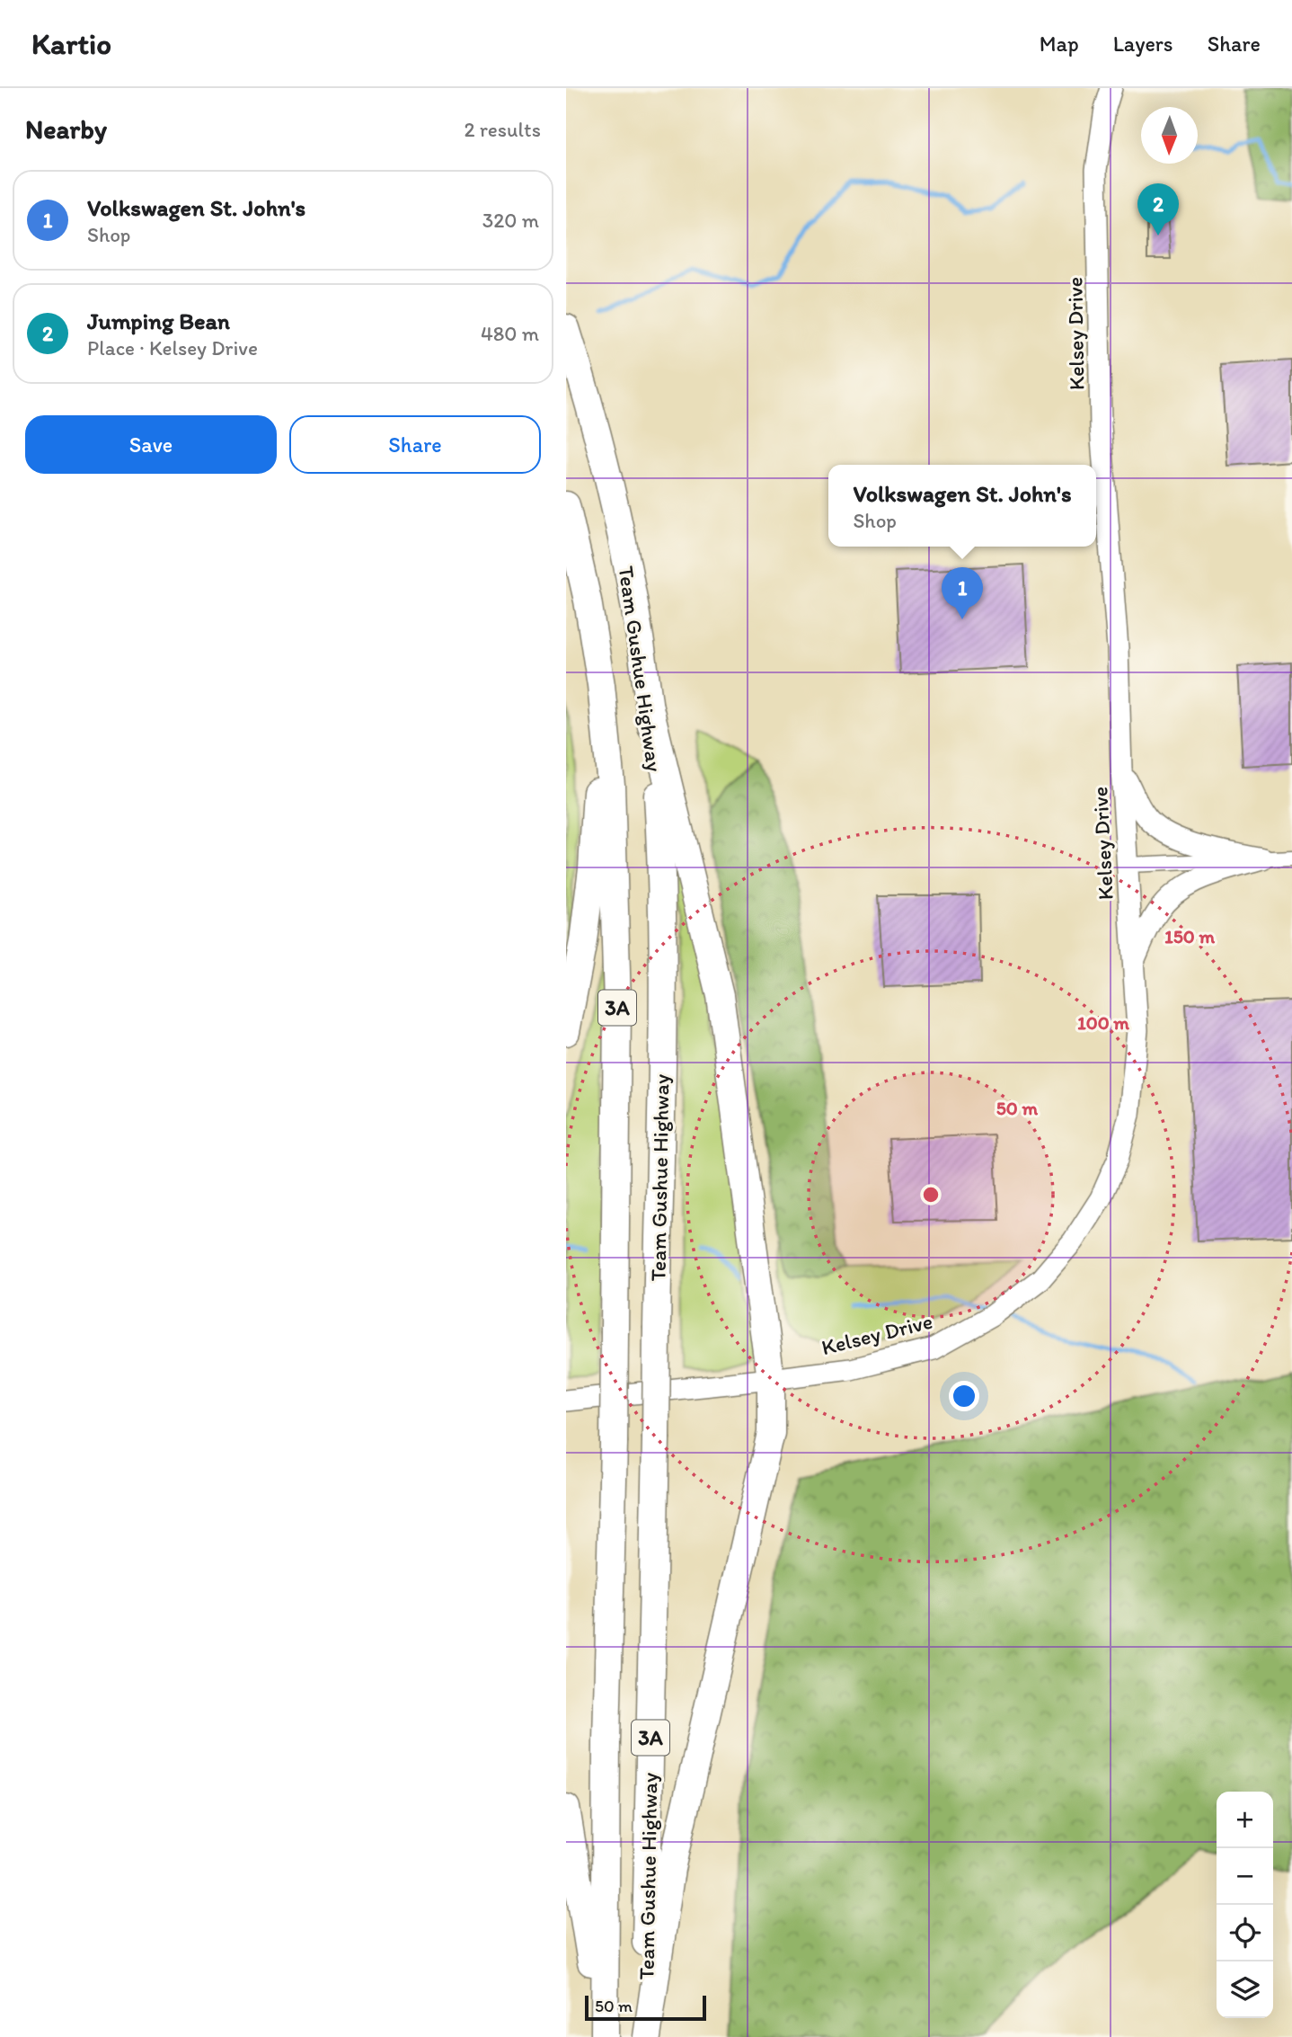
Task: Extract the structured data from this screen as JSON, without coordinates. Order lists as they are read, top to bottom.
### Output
{
  "streets": {
    "highway": ["Team Gushue Highway", "3A"],
    "main road": ["Kelsey Drive"]
  },
  "scale_bar": "50 m",
  "north": "bottom",
  "page": {
    "header": "Kartio",
    "nav": ["Map", "Layers", "Share"],
    "heading": ["Nearby", "2 results"],
    "list": [
      {
        "mark": "1",
        "name": "Volkswagen St. John's",
        "note": "Shop",
        "value": "320 m"
      },
      {
        "mark": "2",
        "name": "Jumping Bean",
        "note": "Place · Kelsey Drive",
        "value": "480 m"
      }
    ],
    "pins": ["2", "1"],
    "buttons": ["Save", "Share"],
    "popup": ["Volkswagen St. John's", "Shop"],
    "map_buttons": ["+", "−"],
    "scale": "50 m"
  },
  "rings": ["150 m", "100 m", "50 m"]
}
